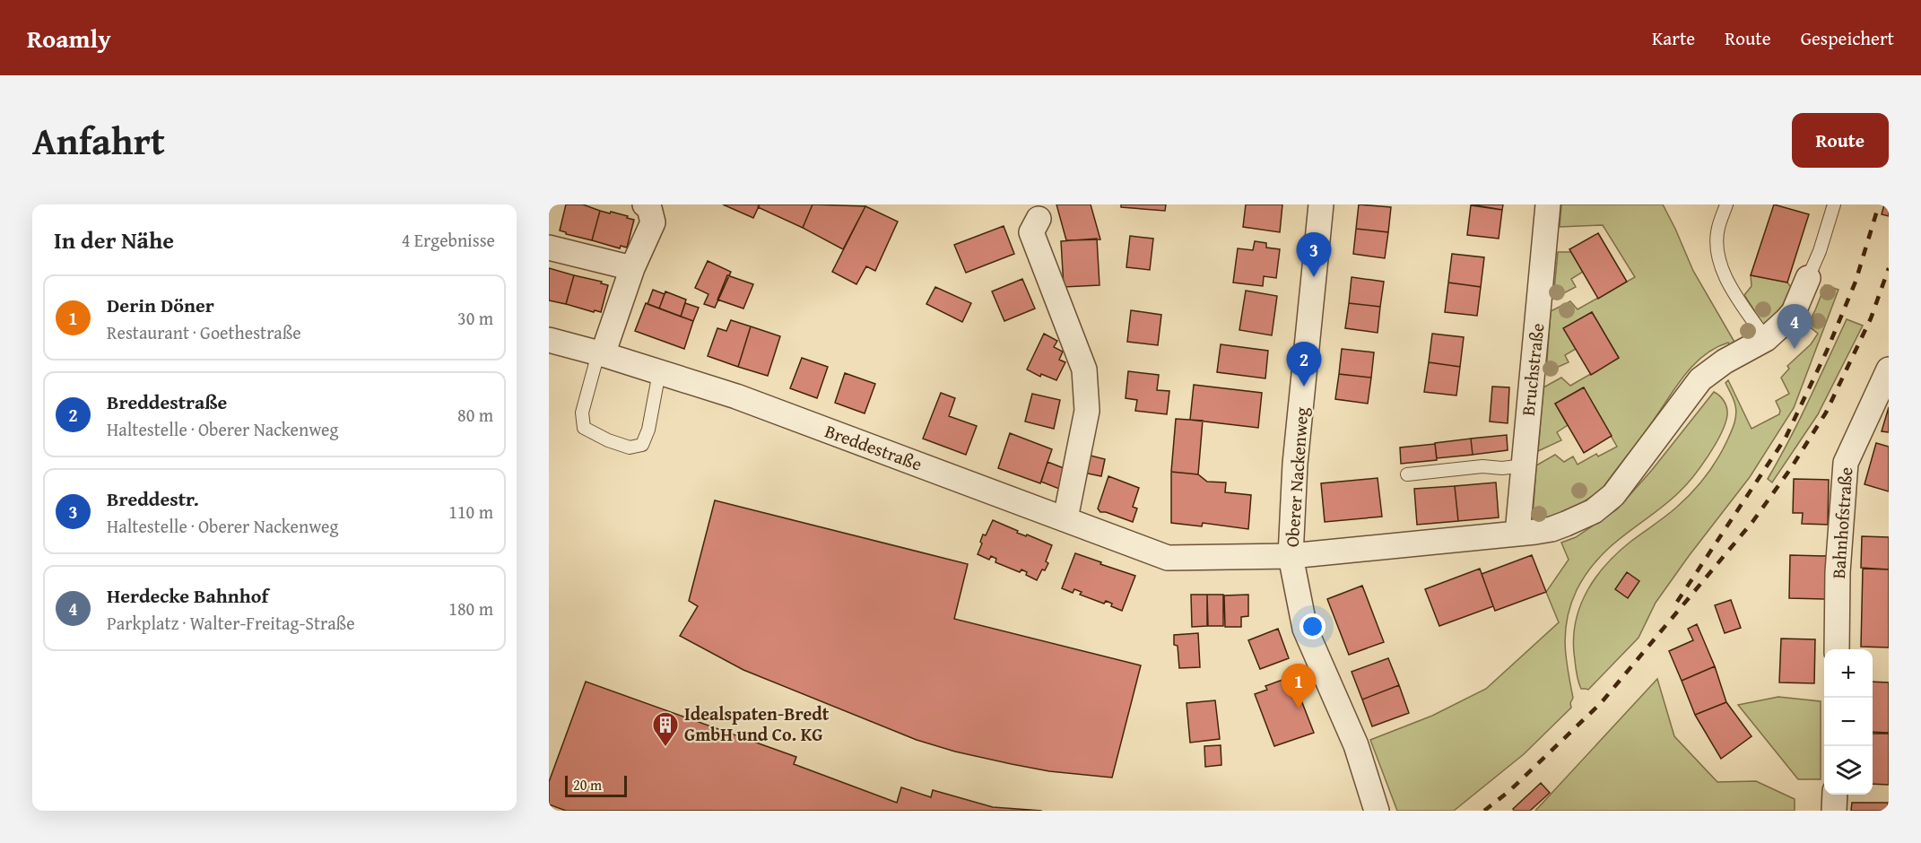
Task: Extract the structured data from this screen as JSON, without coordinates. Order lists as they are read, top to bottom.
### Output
{
  "streets": {
    "street": [
      "Bruchstraße",
      "Breddestraße",
      "Oberer Nackenweg",
      "Bahnhofstraße"
    ]
  },
  "crossings": [
    ["Bruchstraße", "Breddestraße"],
    ["Breddestraße", "Oberer Nackenweg"]
  ],
  "places": {
    "building": ["Idealspaten-Bredt GmbH und Co. KG"]
  },
  "scale_bar": "20 m",
  "page": {
    "header": "Roamly",
    "nav": ["Karte", "Route", "Gespeichert"],
    "title": "Anfahrt",
    "buttons": "Route",
    "heading": ["In der Nähe", "4 Ergebnisse"],
    "pins": [
      "3",
      "4",
      "2",
      "1"
    ],
    "list": [
      {
        "mark": "1",
        "name": "Derin Döner",
        "note": "Restaurant · Goethestraße",
        "value": "30 m"
      },
      {
        "mark": "2",
        "name": "Breddestraße",
        "note": "Haltestelle · Oberer Nackenweg",
        "value": "80 m"
      },
      {
        "mark": "3",
        "name": "Breddestr.",
        "note": "Haltestelle · Oberer Nackenweg",
        "value": "110 m"
      },
      {
        "mark": "4",
        "name": "Herdecke Bahnhof",
        "note": "Parkplatz · Walter-Freitag-Straße",
        "value": "180 m"
      }
    ],
    "map_buttons": ["+", "−"],
    "scale": "20 m"
  }
}
